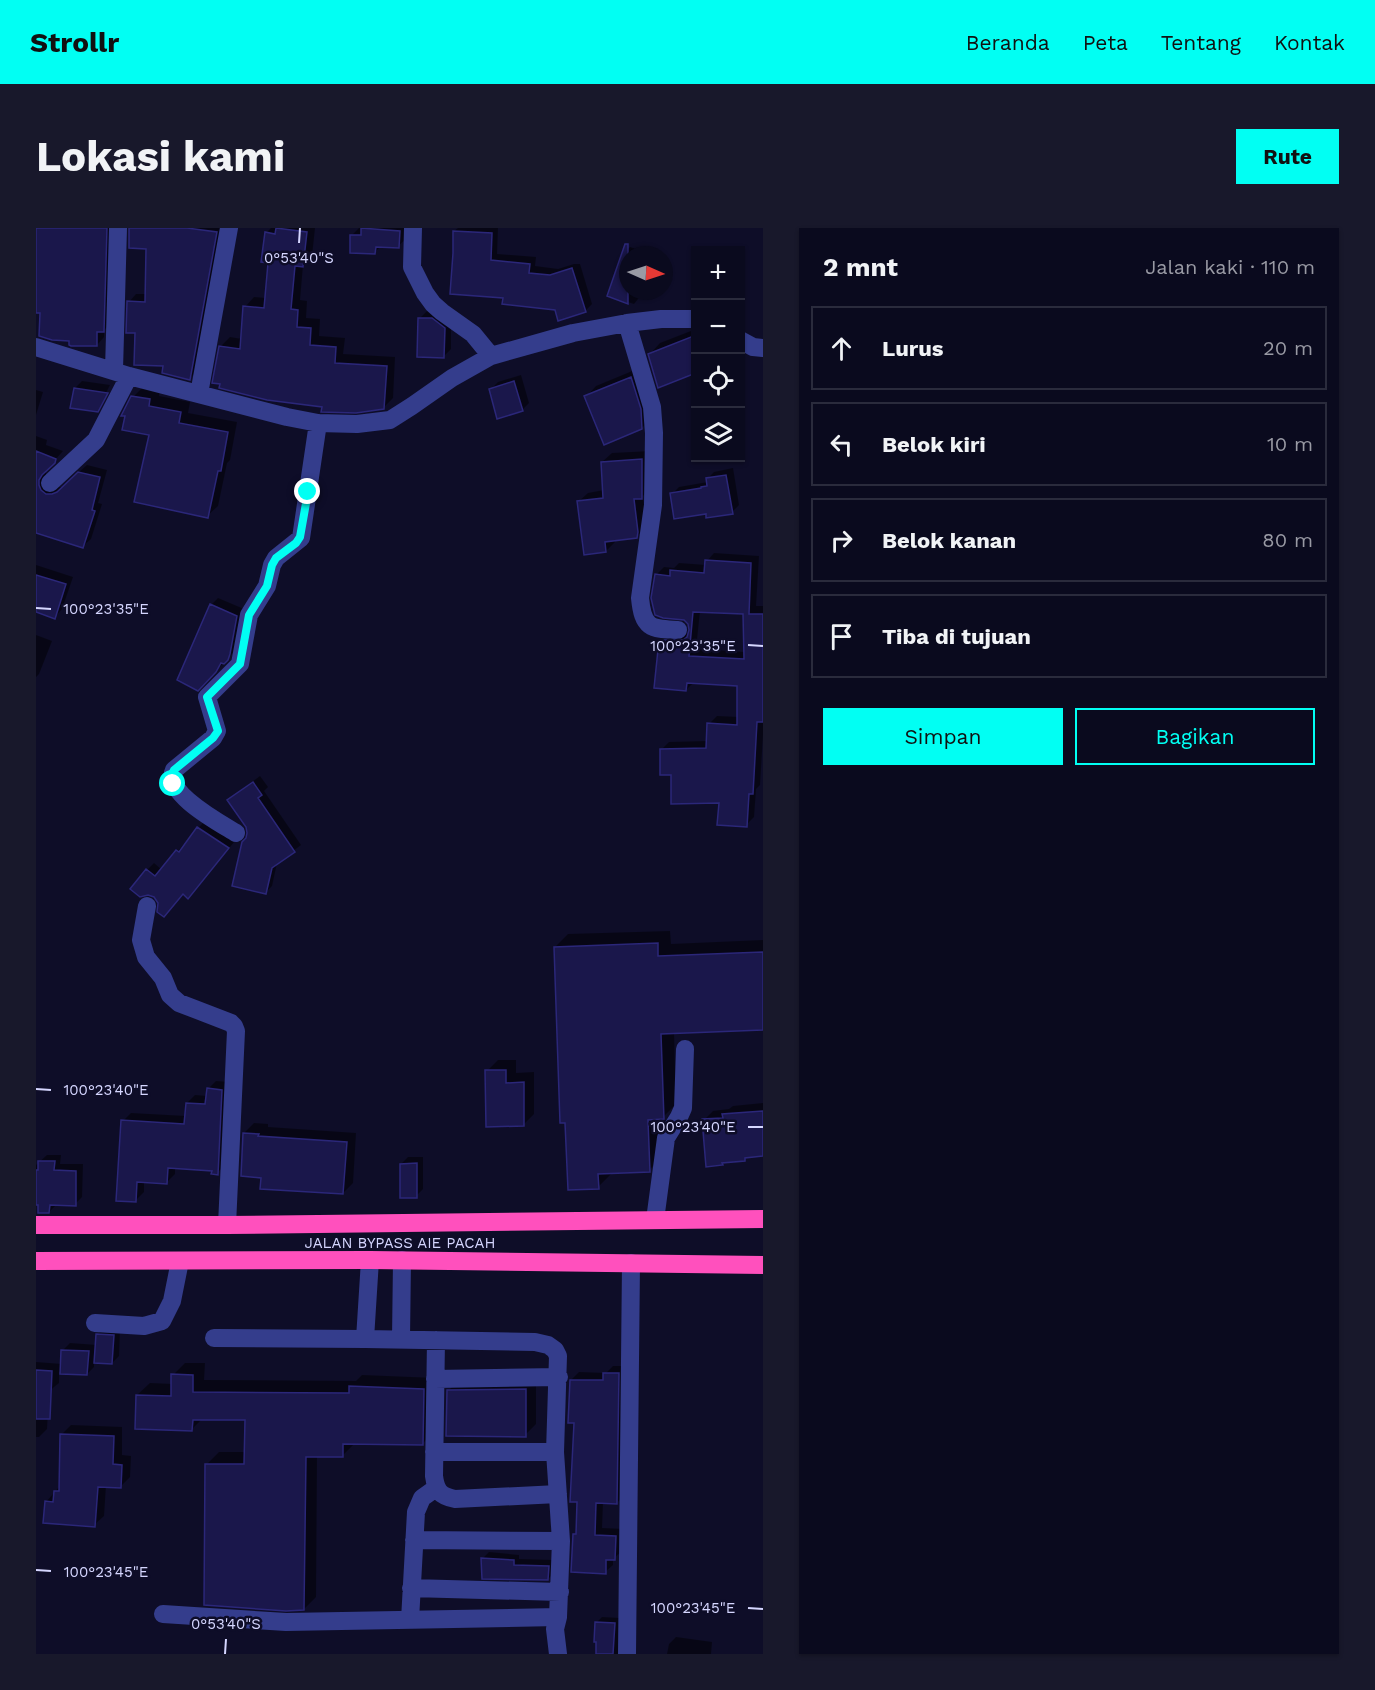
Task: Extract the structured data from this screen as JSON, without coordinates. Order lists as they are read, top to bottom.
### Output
{
  "streets": {
    "highway": ["JALAN BYPASS AIE PACAH"]
  },
  "north": "right",
  "page": {
    "header": "Strollr",
    "nav": [
      "Beranda",
      "Peta",
      "Tentang",
      "Kontak"
    ],
    "buttons": [
      "Rute",
      ["Simpan", "Bagikan"]
    ],
    "title": "Lokasi kami",
    "heading": ["2 mnt", "Jalan kaki · 110 m"],
    "map_buttons": ["+", "−"],
    "list": [
      ["Lurus", "20 m"],
      ["Belok kiri", "10 m"],
      ["Belok kanan", "80 m"],
      "Tiba di tujuan"
    ]
  },
  "coordinates": [
    "0°53'40\"S",
    "100°23'35\"E",
    "100°23'40\"E",
    "100°23'45\"E"
  ]
}
